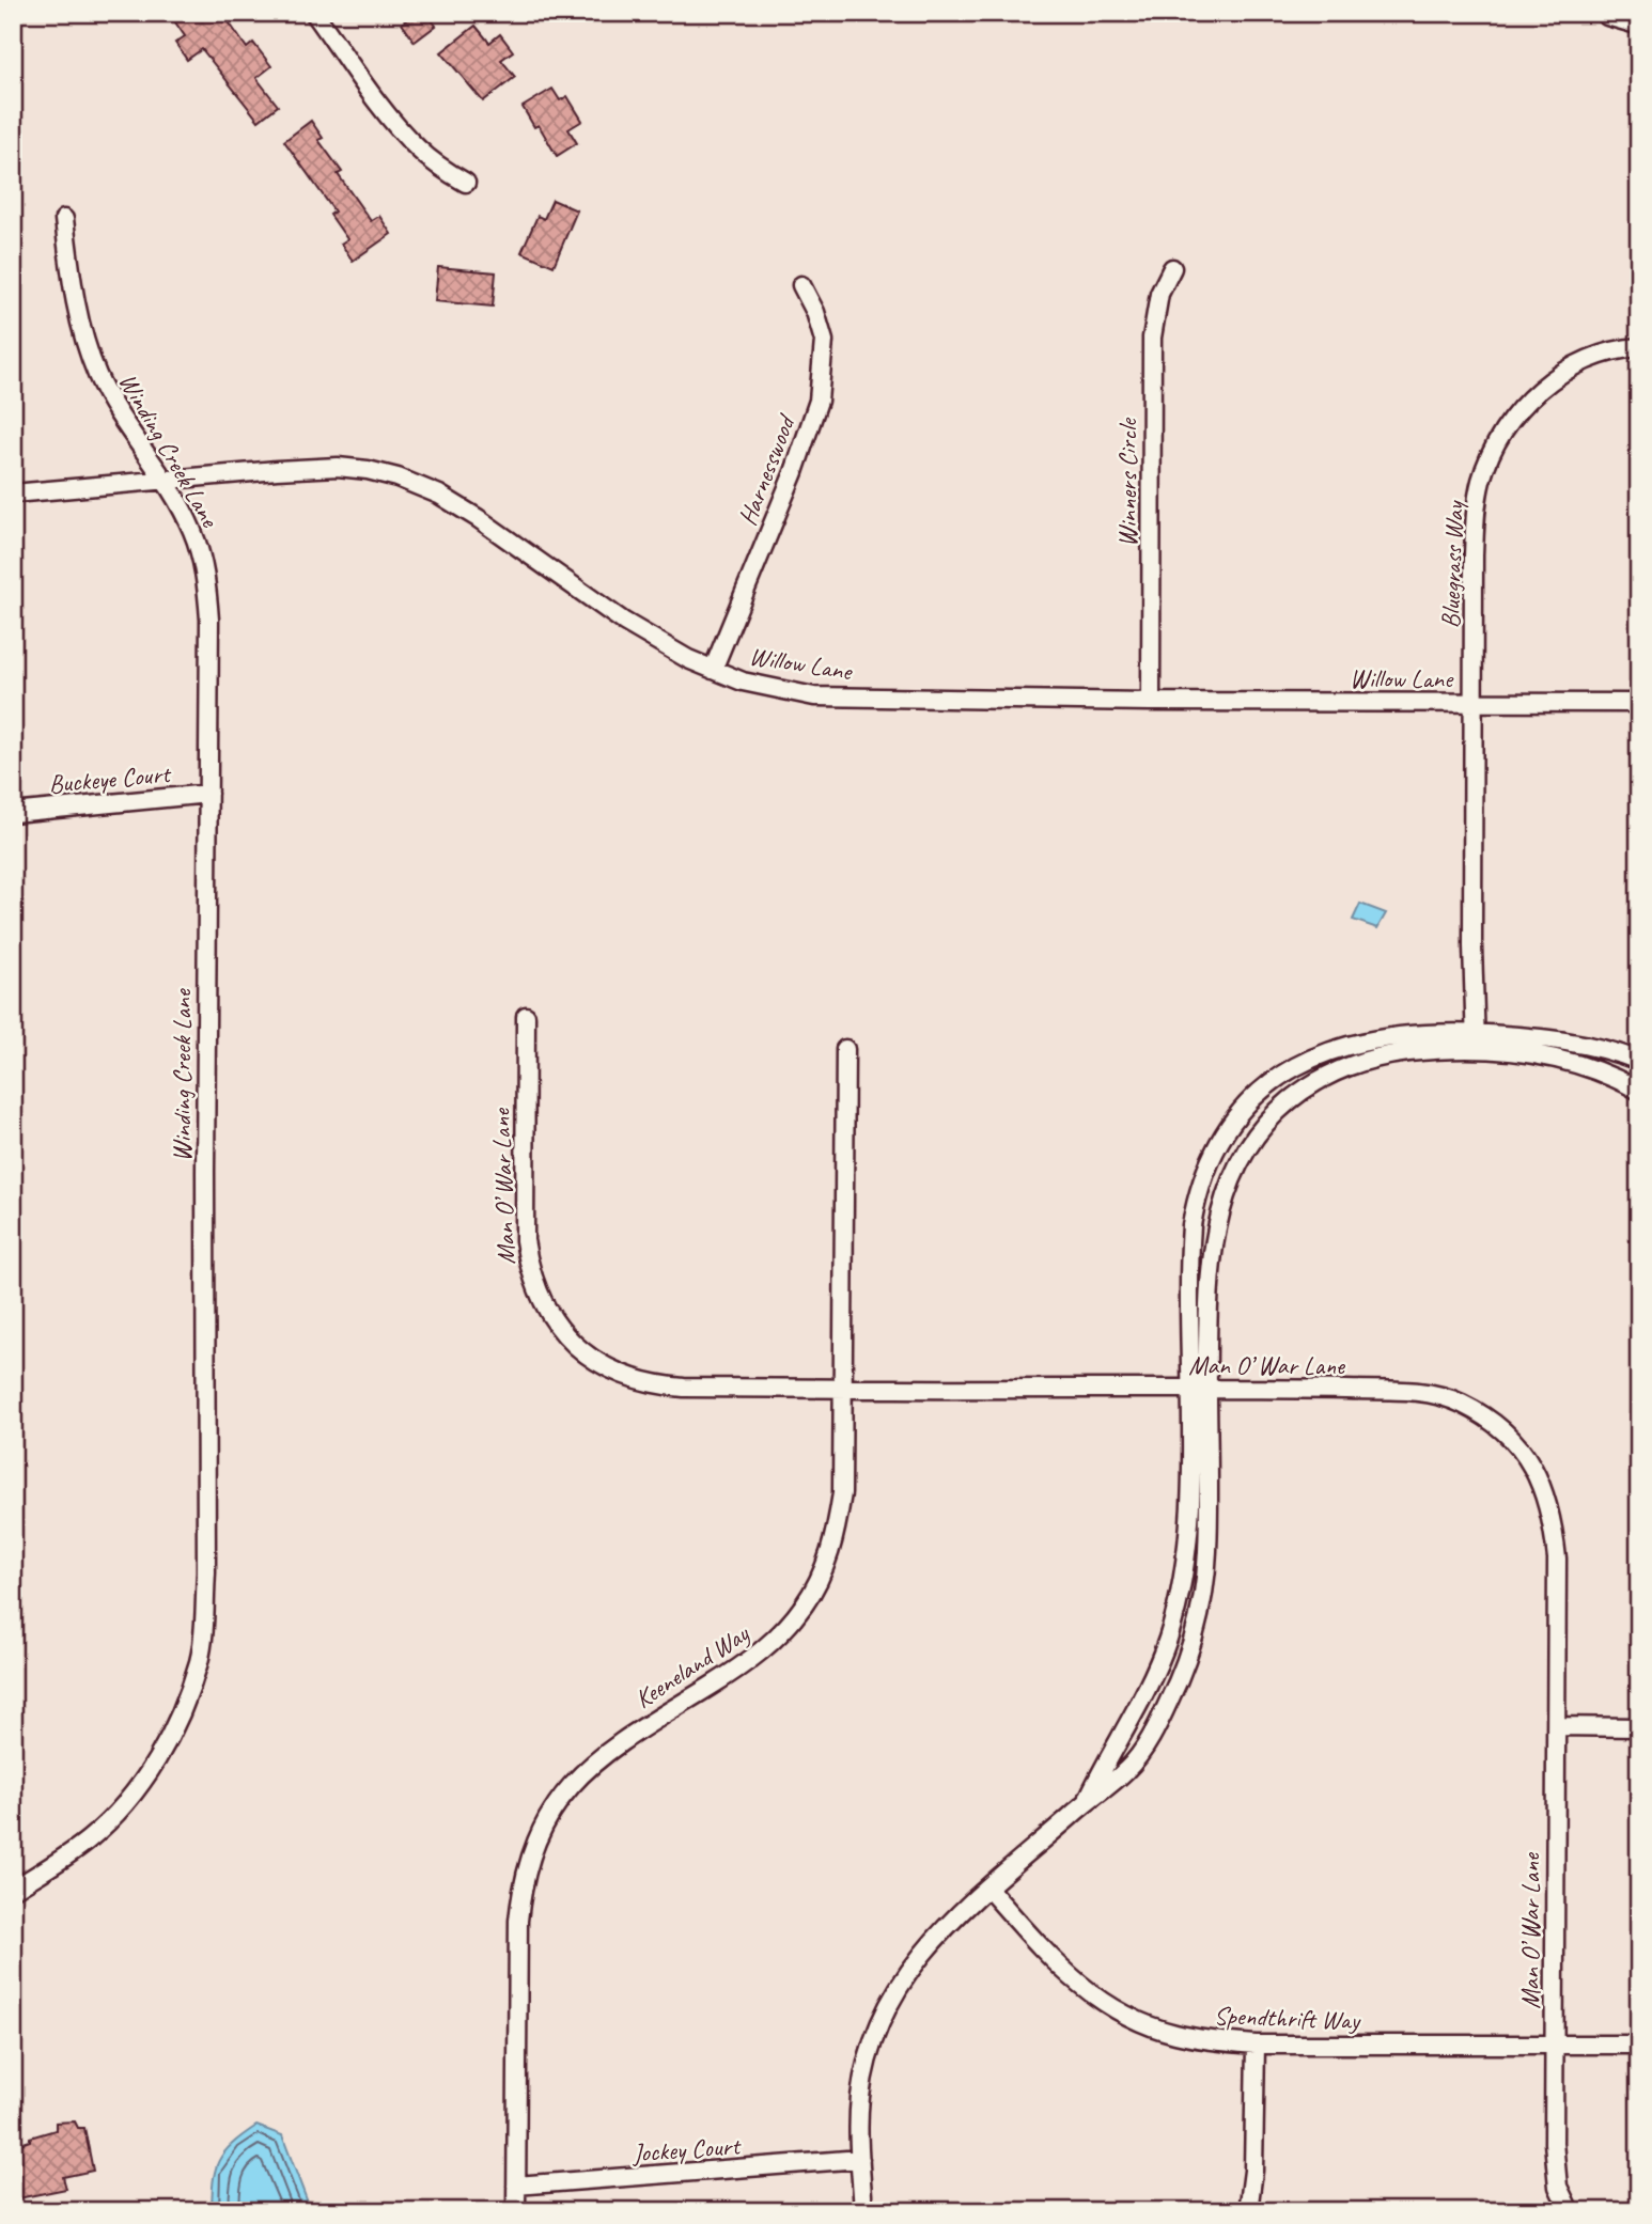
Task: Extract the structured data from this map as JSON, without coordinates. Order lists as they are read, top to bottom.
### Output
{
  "streets": {
    "street": [
      "Winding Creek Lane",
      "Harnesswood",
      "Winners Circle",
      "Bluegrass Way",
      "Willow Lane",
      "Buckeye Court",
      "Man O’ War Lane",
      "Keeneland Way",
      "Spendthrift Way",
      "Jockey Court"
    ]
  },
  "crossings": [
    ["Winding Creek Lane", "Willow Lane"],
    ["Winding Creek Lane", "Buckeye Court"],
    ["Harnesswood", "Willow Lane"],
    ["Winners Circle", "Willow Lane"],
    ["Bluegrass Way", "Willow Lane"],
    ["Man O’ War Lane", "Keeneland Way"],
    ["Man O’ War Lane", "Spendthrift Way"],
    ["Keeneland Way", "Jockey Court"]
  ]
}
